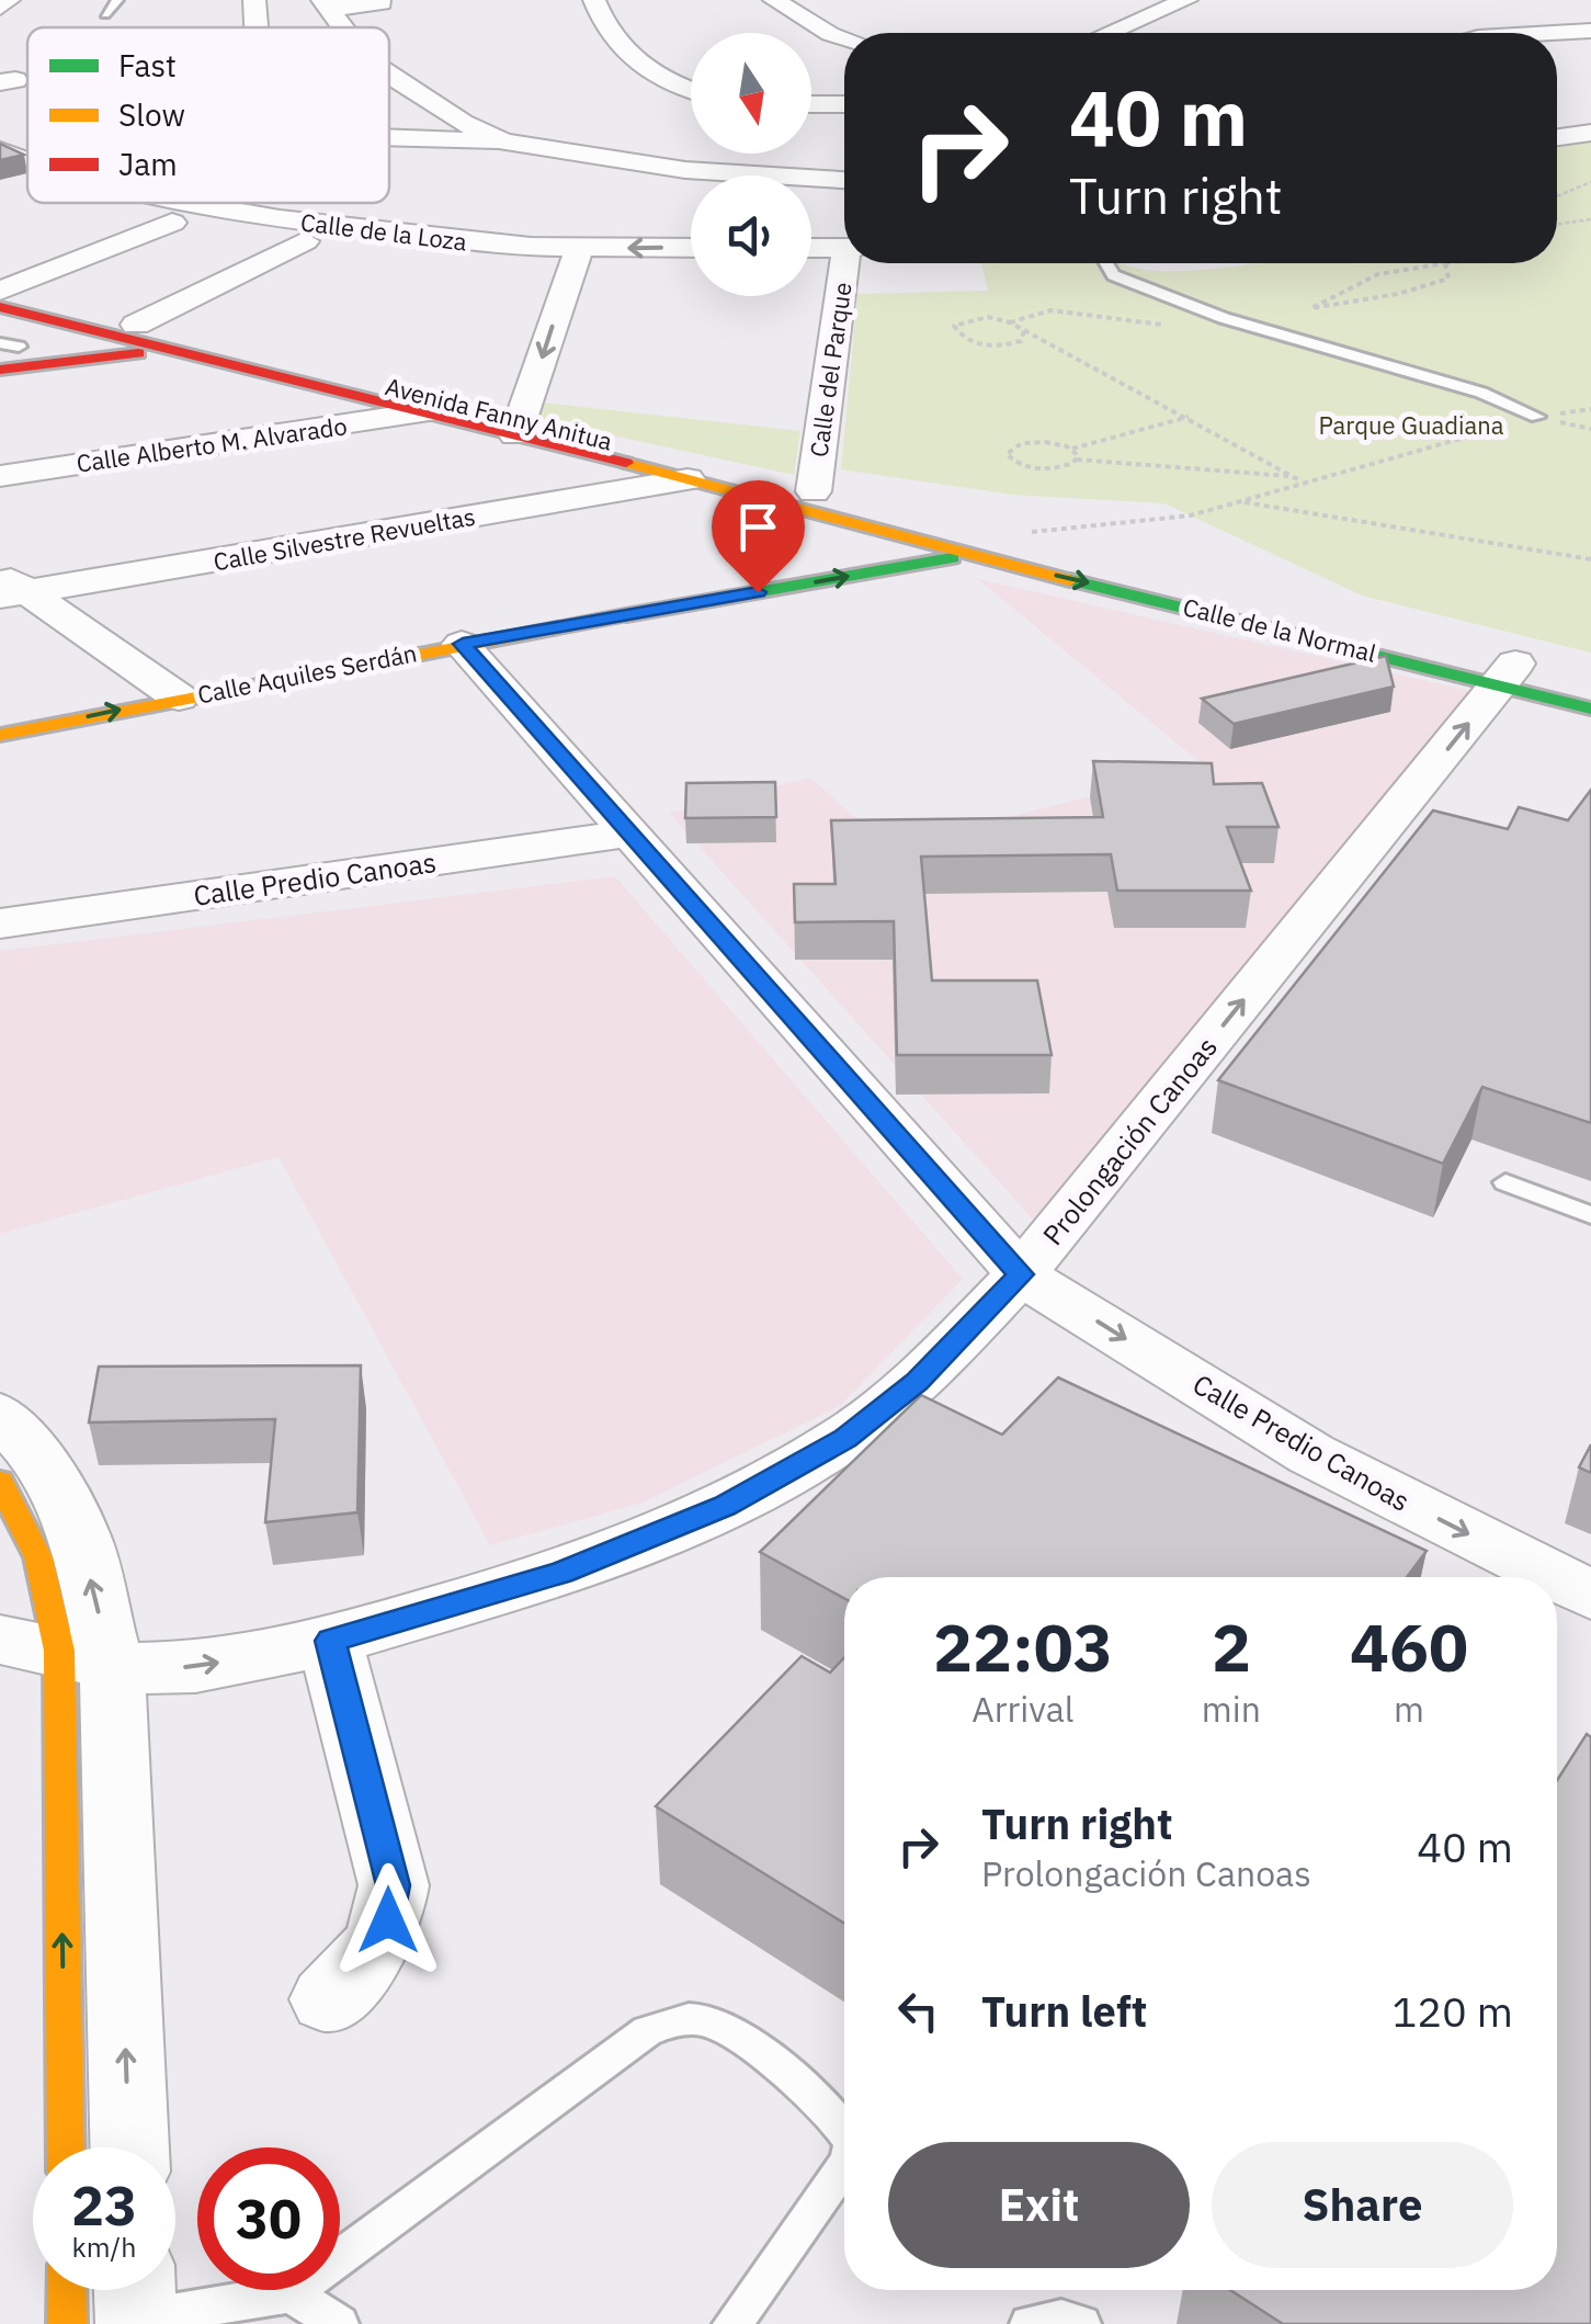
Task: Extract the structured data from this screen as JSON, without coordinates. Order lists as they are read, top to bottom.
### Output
{
  "streets": {
    "main road": ["Avenida Fanny Anitua", "Calle de la Normal", "Calle Aquiles Serdán"],
    "street": [
      "Calle de la Loza",
      "Calle del Parque",
      "Calle Alberto M. Alvarado",
      "Calle Silvestre Revueltas",
      "Calle Predio Canoas",
      "Prolongación Canoas"
    ]
  },
  "crossings": [
    ["Calle del Parque", "Avenida Fanny Anitua"],
    ["Avenida Fanny Anitua", "Calle Alberto M. Alvarado"],
    ["Avenida Fanny Anitua", "Calle Silvestre Revueltas"],
    ["Avenida Fanny Anitua", "Calle de la Normal"],
    ["Avenida Fanny Anitua", "Calle Aquiles Serdán"],
    ["Calle de la Normal", "Calle Aquiles Serdán"],
    ["Calle de la Normal", "Prolongación Canoas"],
    ["Calle Aquiles Serdán", "Calle Predio Canoas"],
    ["Calle Predio Canoas", "Prolongación Canoas"]
  ],
  "one_way": ["Calle de la Normal", "Calle Aquiles Serdán", "Prolongación Canoas"],
  "parks": ["Parque Guadiana"],
  "legend": ["Fast", "Slow", "Jam"],
  "north": "bottom",
  "page": {
    "turn": ["40 m", "Turn right"],
    "eta": [
      "22:03",
      "Arrival",
      "2",
      "min",
      "460",
      "m"
    ],
    "list": [
      {
        "name": "Turn right",
        "note": "Prolongación Canoas",
        "value": "40 m"
      },
      {
        "name": "Turn left",
        "value": "120 m"
      }
    ],
    "buttons": ["Exit", "Share"],
    "speed": "23 km/h",
    "limit": "30"
  }
}
